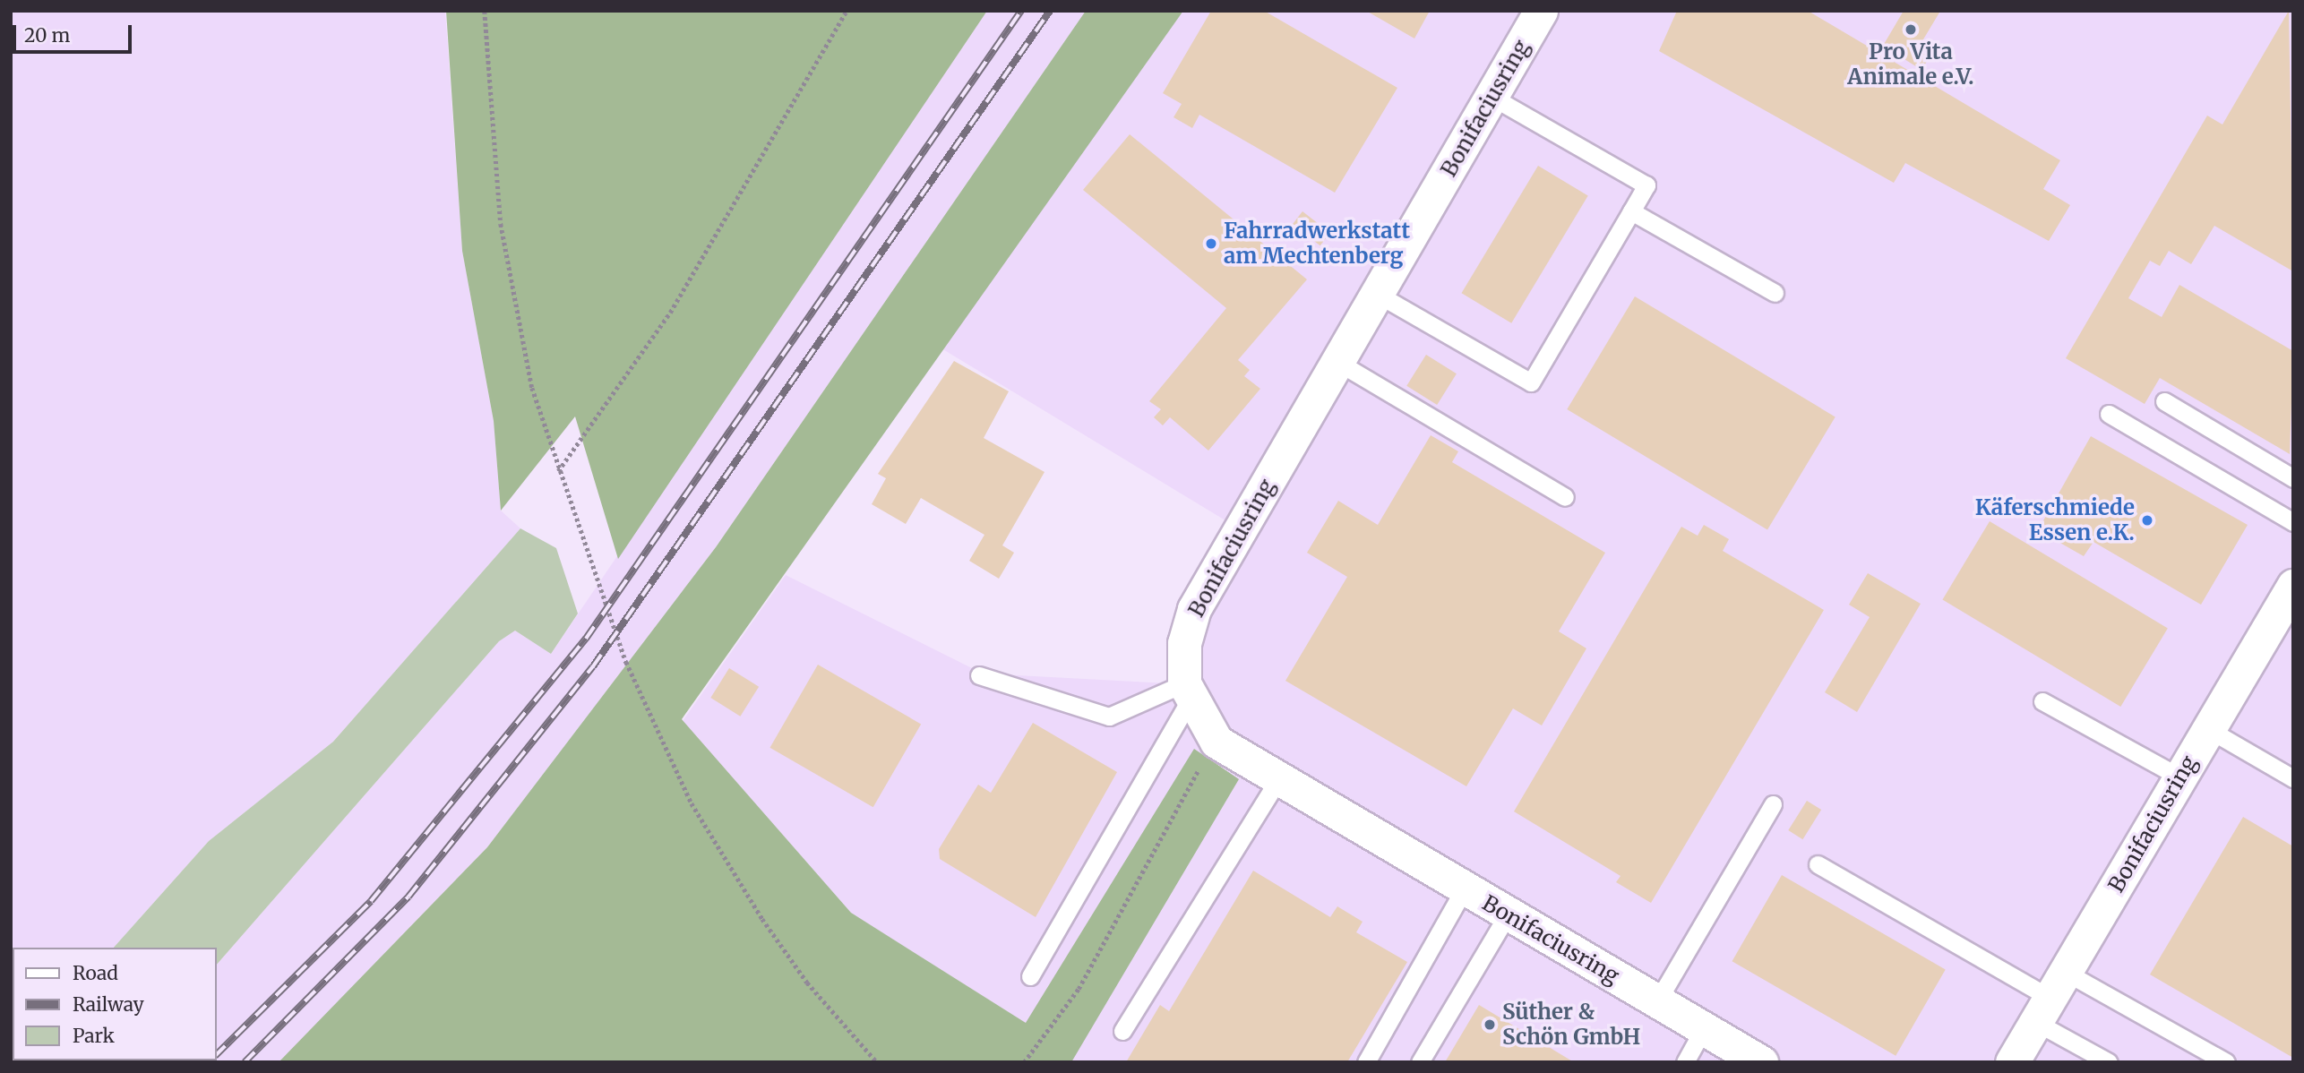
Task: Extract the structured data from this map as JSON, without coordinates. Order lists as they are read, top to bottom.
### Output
{
  "streets": {
    "street": ["Bonifaciusring"]
  },
  "places": [
    "Pro Vita Animale e.V.",
    "Fahrradwerkstatt am Mechtenberg",
    "Käferschmiede Essen e.K.",
    "Süther & Schön GmbH"
  ],
  "legend": ["Road", "Railway", "Park"],
  "scale_bar": "20 m"
}
